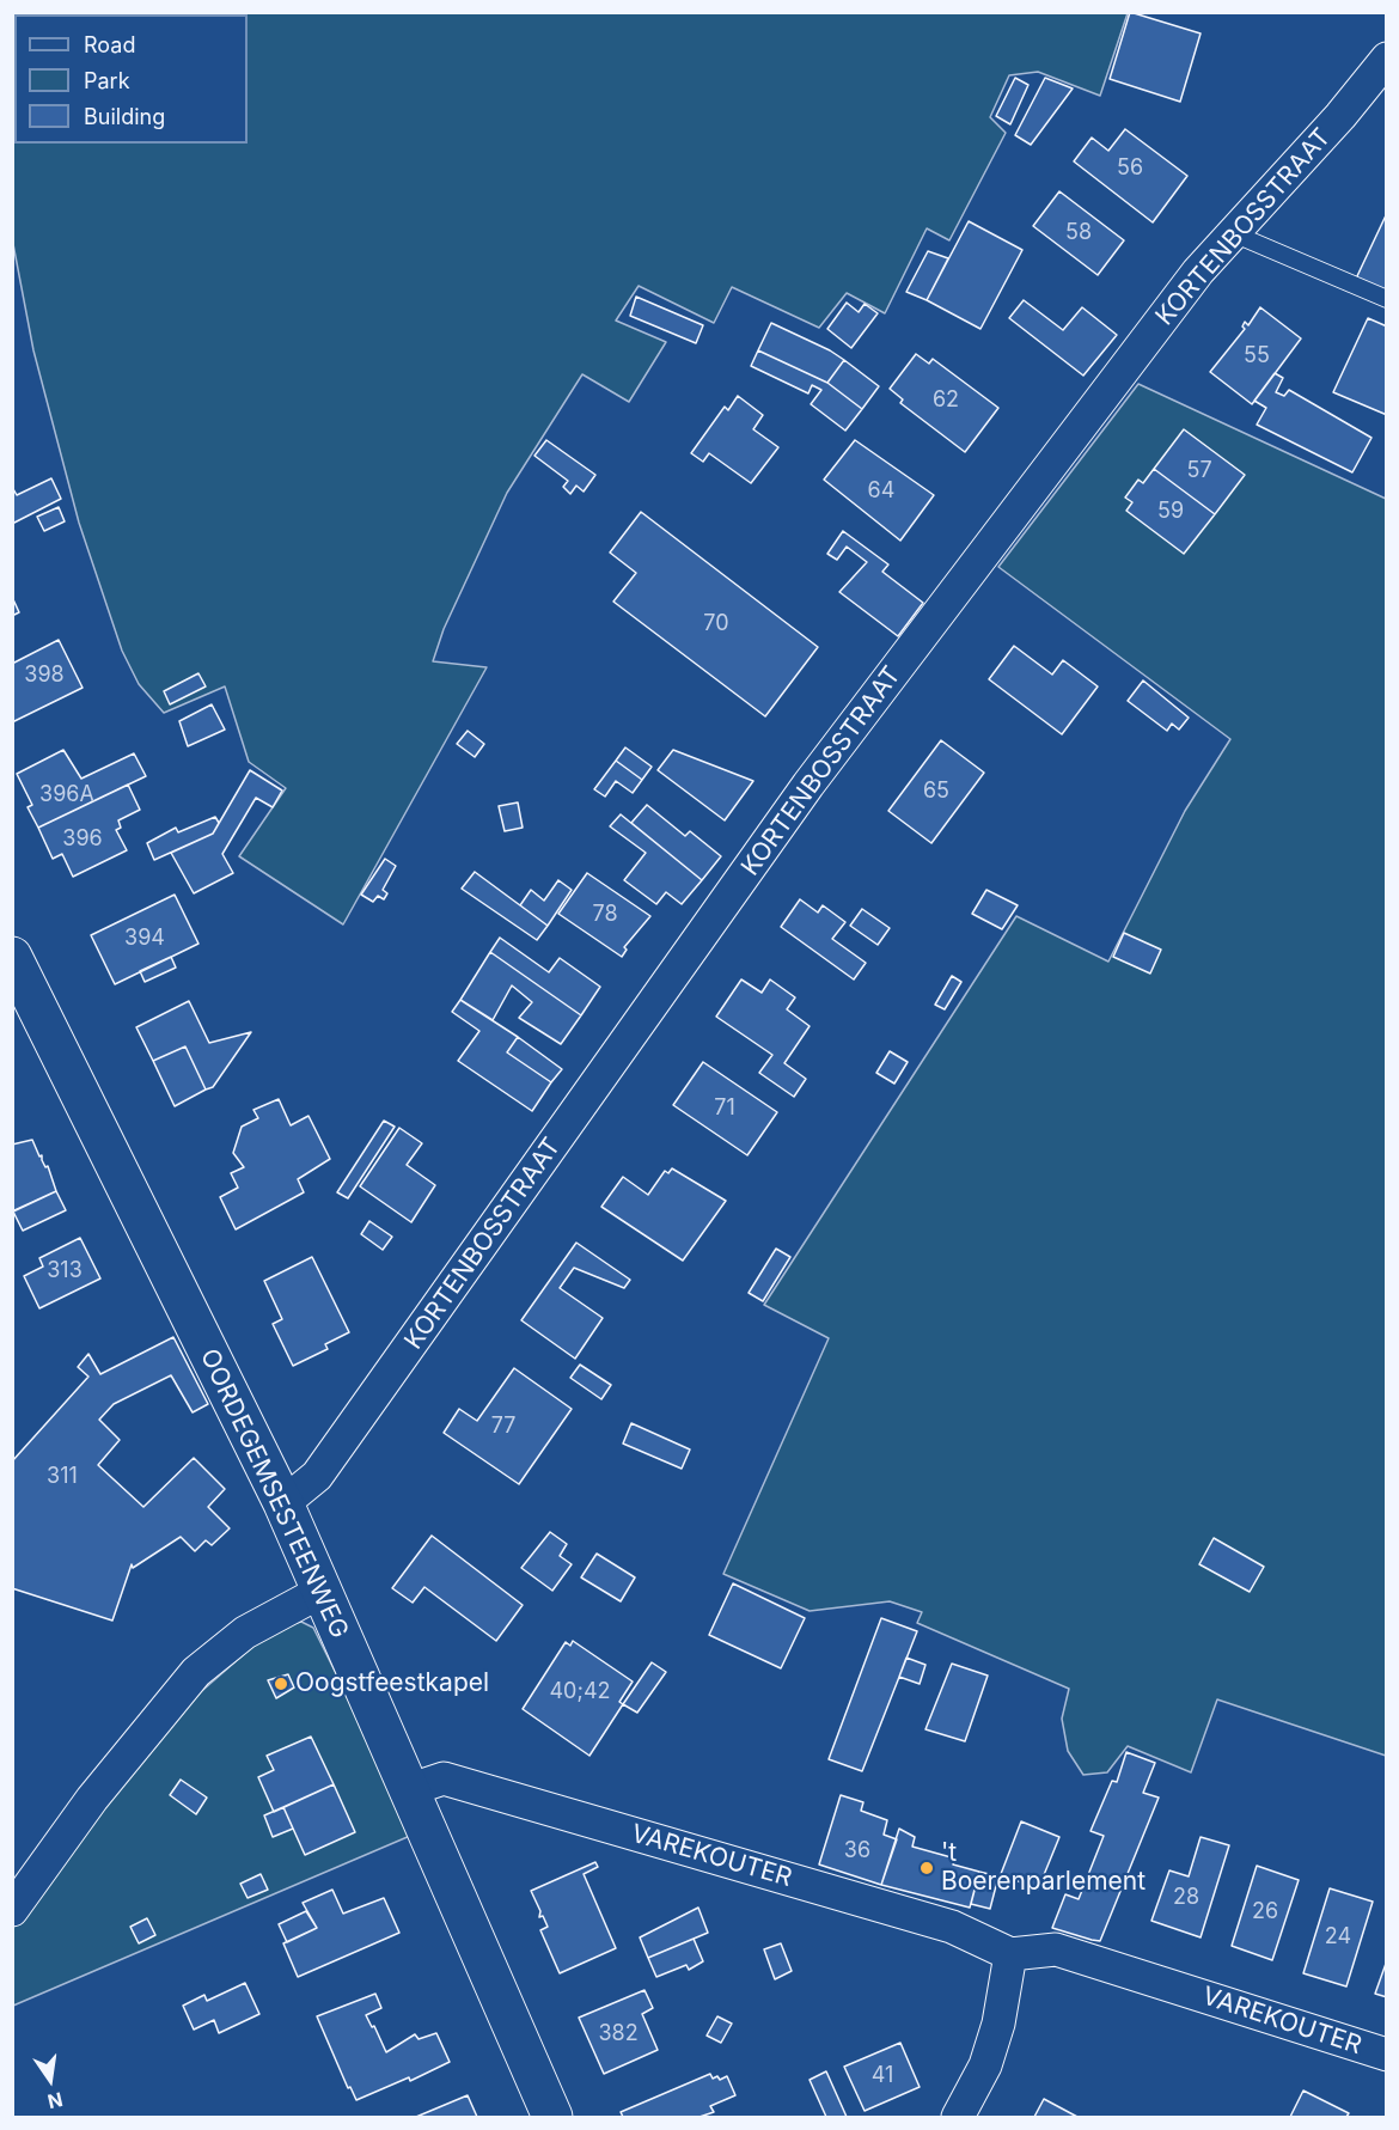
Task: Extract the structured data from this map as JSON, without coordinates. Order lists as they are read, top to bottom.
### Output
{
  "streets": {
    "street": ["KORTENBOSSTRAAT", "OORDEGEMSESTEENWEG", "VAREKOUTER"]
  },
  "crossings": [
    ["KORTENBOSSTRAAT", "OORDEGEMSESTEENWEG"],
    ["OORDEGEMSESTEENWEG", "VAREKOUTER"]
  ],
  "places": ["Oogstfeestkapel", "'t Boerenparlement"],
  "house_numbers": [
    "56",
    "58",
    "55",
    "62",
    "57",
    "64",
    "59",
    "70",
    "398",
    "65",
    "396A",
    "396",
    "78",
    "394",
    "71",
    "313",
    "77",
    "311",
    "40;42",
    "36",
    "28",
    "26",
    "24",
    "382",
    "41"
  ],
  "legend": ["Road", "Park", "Building"],
  "north": "bottom"
}
